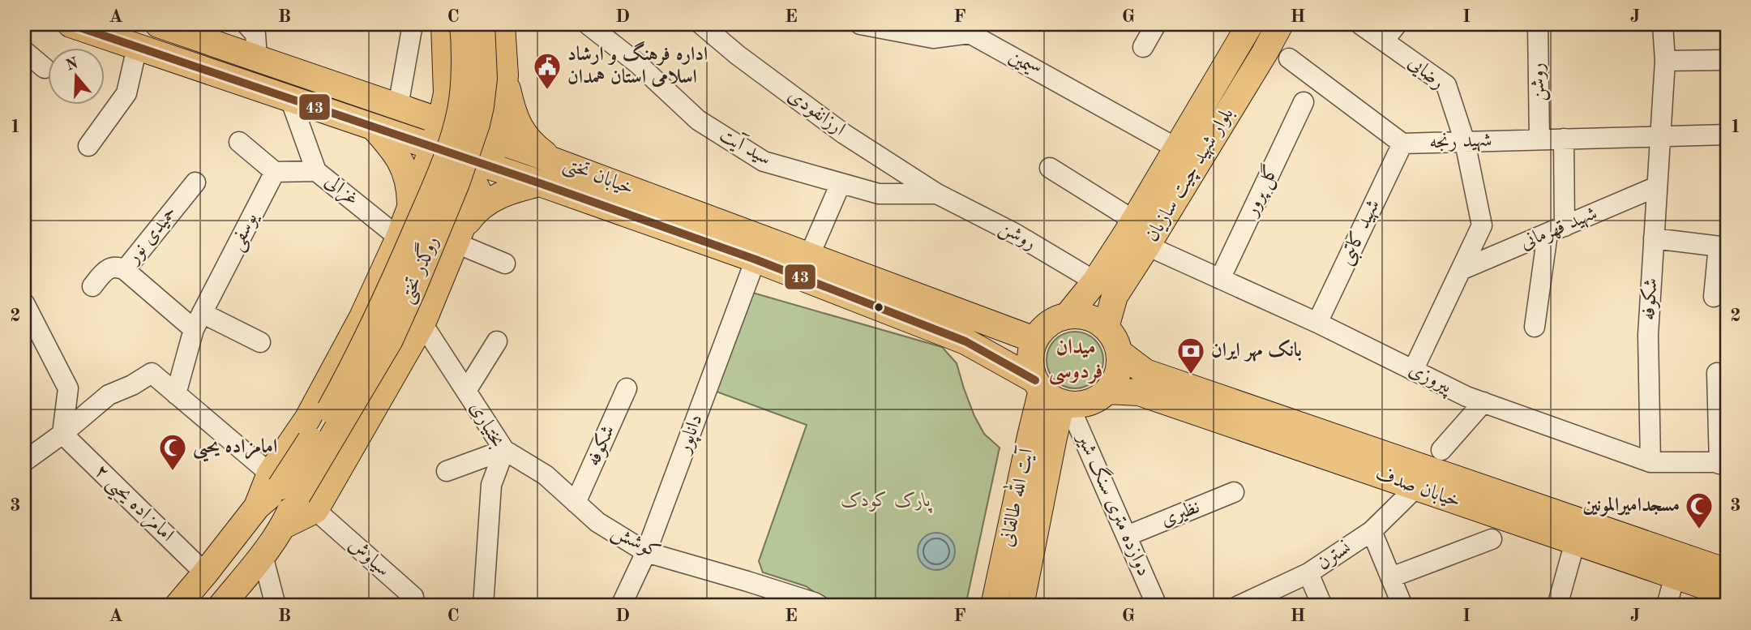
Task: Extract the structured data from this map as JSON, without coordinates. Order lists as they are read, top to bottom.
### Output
{
  "streets": {
    "main road": [
      "بلوار شهید چیت سازیان",
      "خیابان تختی",
      "روگذر تختی",
      "خیابان صدف",
      "آیت الله طالقانی"
    ],
    "street": [
      "سیمین",
      "رضایی",
      "روشن",
      "ارزانفودی",
      "شهید رنجه",
      "سید آیت",
      "غزالی",
      "گل پرور",
      "شهید قهرمانی",
      "یوسفی",
      "شهید کاتبی",
      "حمیدی نور",
      "شکوفه",
      "پیروزی",
      "بختیاری",
      "داناپور",
      "امامزاده یحیی ۲",
      "دوازده متری سنگ شیر",
      "نظیری",
      "کوشش",
      "نسترن",
      "سیاوش"
    ]
  },
  "crossings": [
    ["سیمین", "بلوار شهید چیت سازیان"],
    ["رضایی", "شهید رنجه"],
    ["روشن", "ارزانفودی"],
    ["روشن", "شهید رنجه"],
    ["روشن", "سید آیت"],
    ["روشن", "بلوار شهید چیت سازیان"],
    ["ارزانفودی", "سید آیت"],
    ["شهید رنجه", "شهید کاتبی"],
    ["شهید رنجه", "شکوفه"],
    ["بلوار شهید چیت سازیان", "خیابان تختی"],
    ["بلوار شهید چیت سازیان", "پیروزی"],
    ["بلوار شهید چیت سازیان", "خیابان صدف"],
    ["بلوار شهید چیت سازیان", "آیت الله طالقانی"],
    ["بلوار شهید چیت سازیان", "دوازده متری سنگ شیر"],
    ["خیابان تختی", "غزالی"],
    ["خیابان تختی", "داناپور"],
    ["خیابان تختی", "خیابان صدف"],
    ["خیابان تختی", "آیت الله طالقانی"],
    ["خیابان تختی", "دوازده متری سنگ شیر"],
    ["گل پرور", "پیروزی"],
    ["شهید قهرمانی", "شکوفه"],
    ["یوسفی", "حمیدی نور"],
    ["شهید کاتبی", "پیروزی"],
    ["روگذر تختی", "سیاوش"],
    ["شکوفه", "پیروزی"],
    ["شکوفه", "کوشش"],
    ["بختیاری", "کوشش"],
    ["داناپور", "کوشش"],
    ["خیابان صدف", "آیت الله طالقانی"],
    ["خیابان صدف", "دوازده متری سنگ شیر"],
    ["خیابان صدف", "نسترن"],
    ["آیت الله طالقانی", "دوازده متری سنگ شیر"],
    ["دوازده متری سنگ شیر", "نظیری"]
  ],
  "districts": ["میدان فردوسی"],
  "parks": ["پارک کودک"],
  "places": {
    "public building": ["اداره فرهنگ و ارشاد اسلامی استان همدان"],
    "bank": ["بانک مهر ایران"],
    "mosque": ["امامزاده یحیی", "مسجدامیرالمونین"]
  },
  "lines": ["transit line 43"],
  "north": "top",
  "grid": {
    "columns": [
      "A",
      "B",
      "C",
      "D",
      "E",
      "F",
      "G",
      "H",
      "I",
      "J"
    ],
    "rows": ["1", "2", "3"]
  }
}
